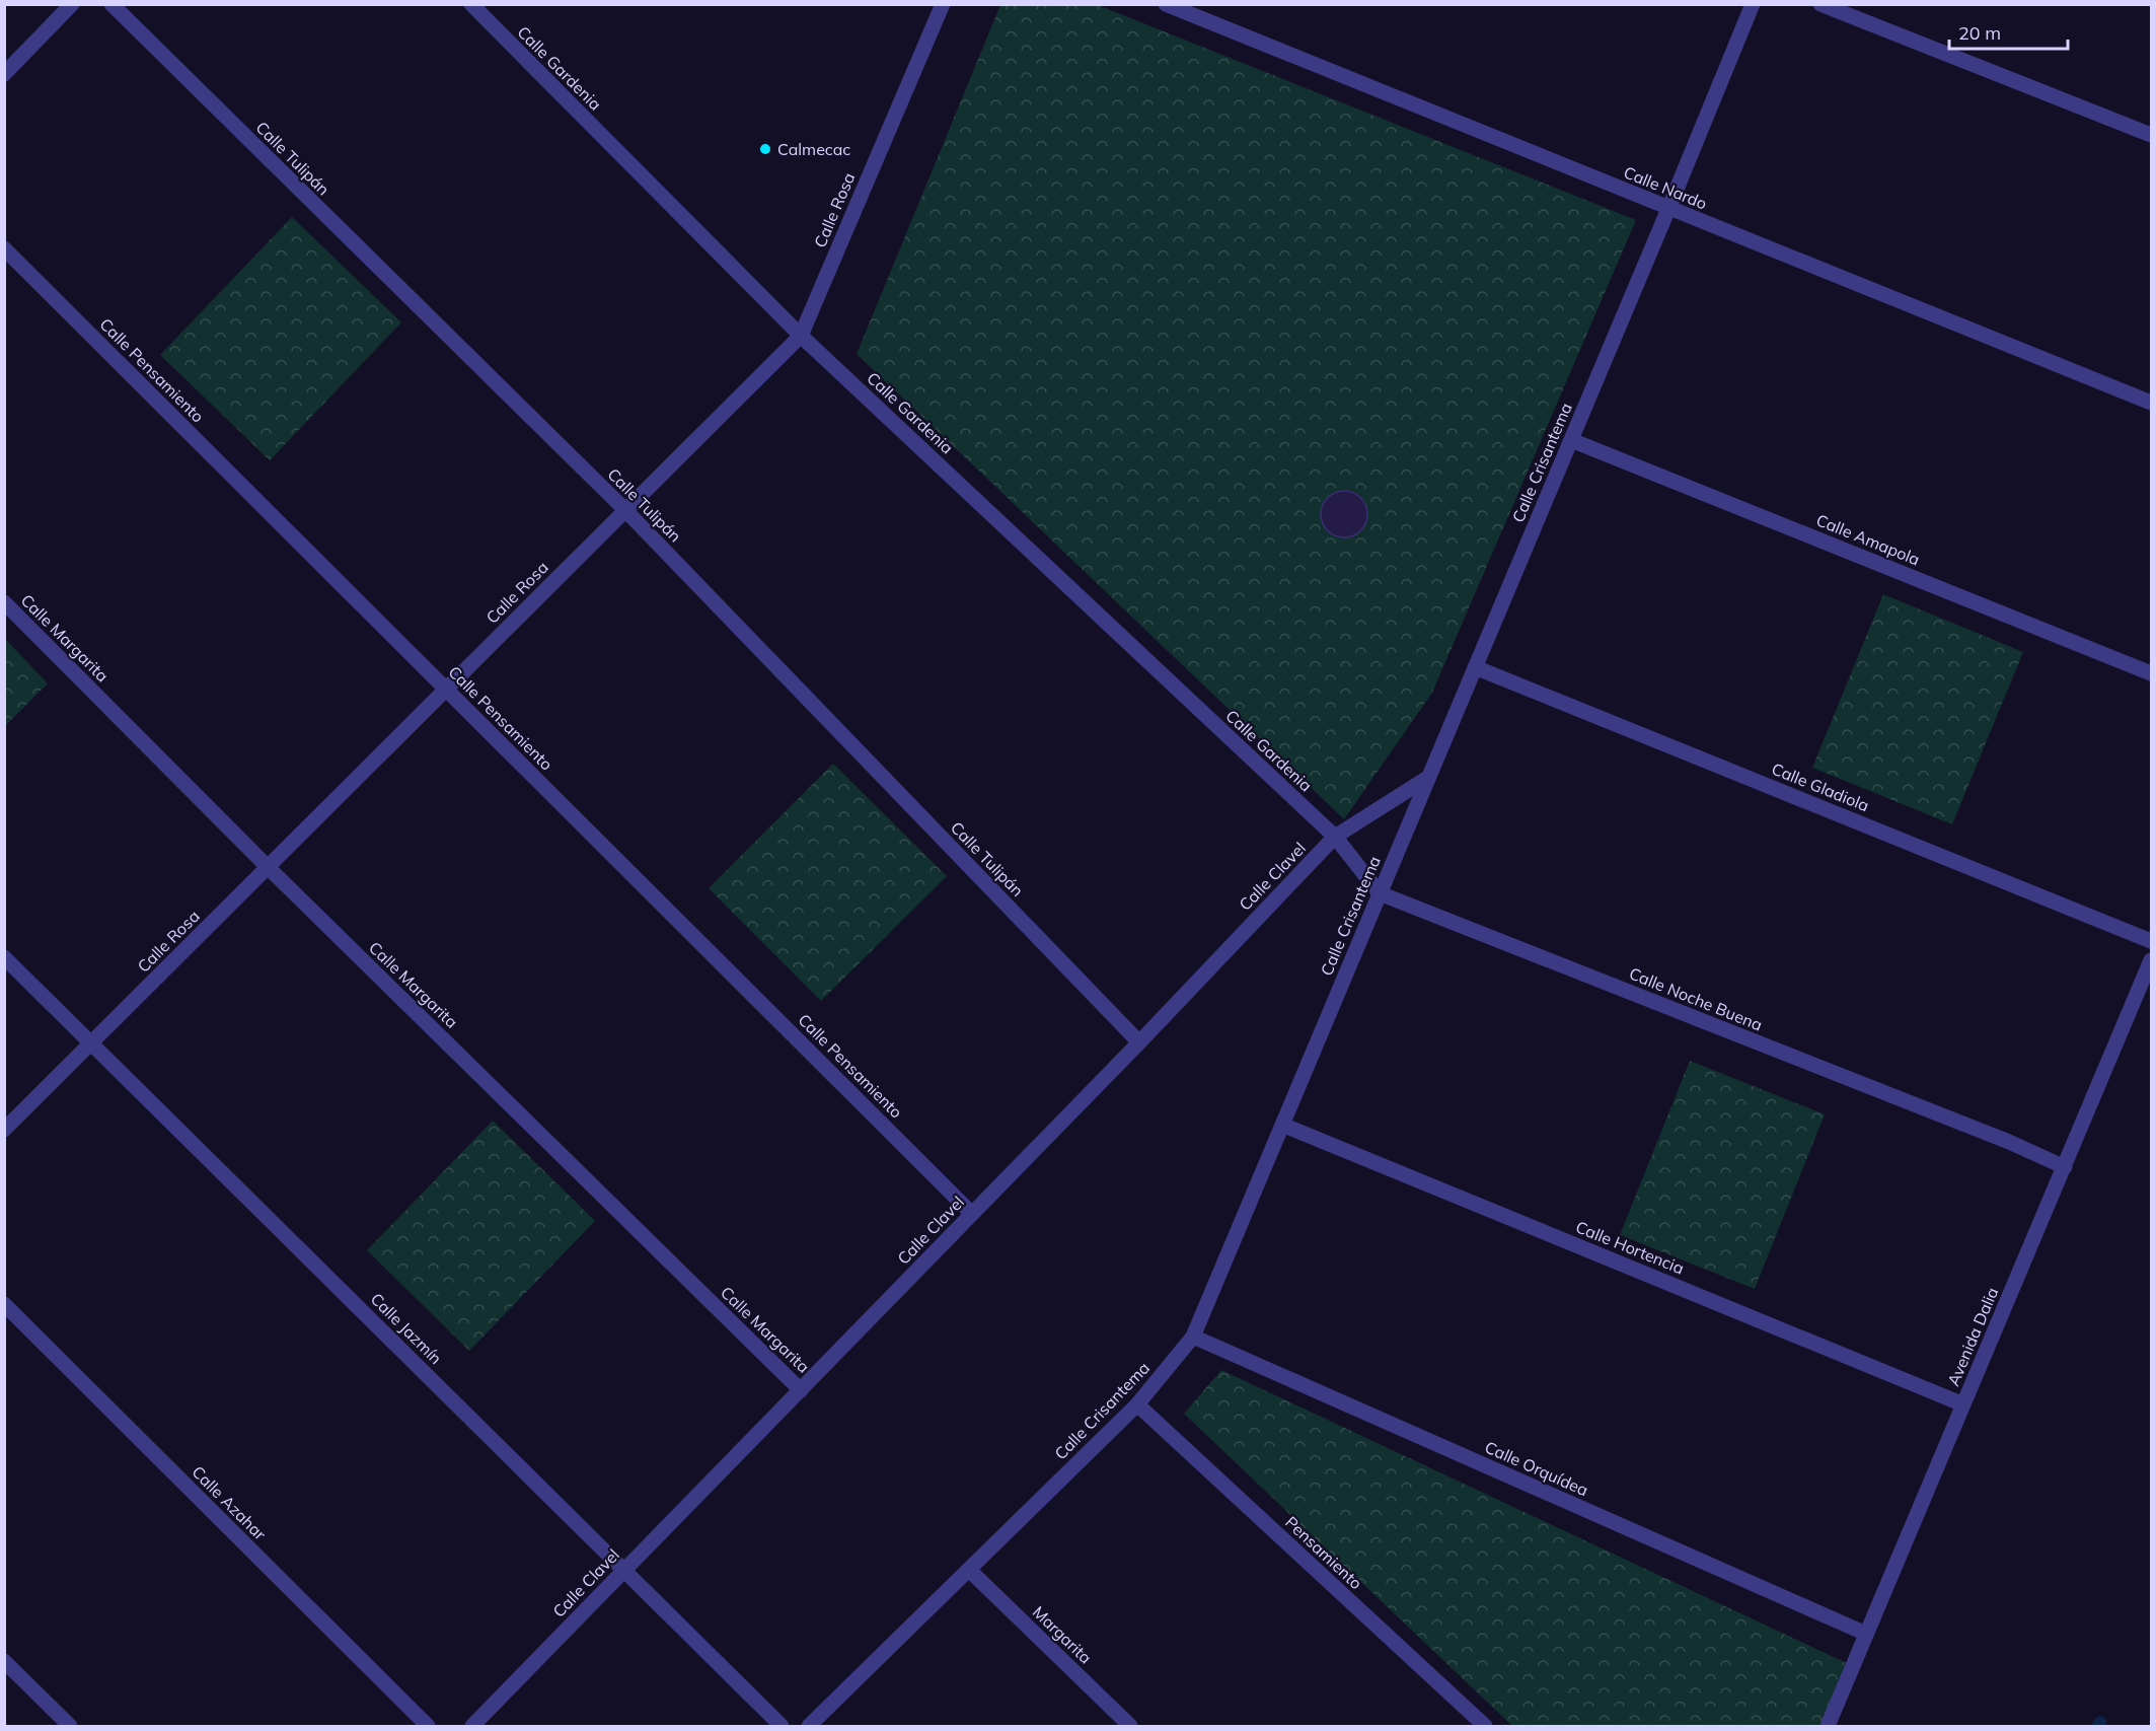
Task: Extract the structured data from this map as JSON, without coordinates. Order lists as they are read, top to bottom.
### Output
{
  "streets": {
    "street": [
      "Calle Gardenia",
      "Calle Tulipán",
      "Calle Nardo",
      "Calle Rosa",
      "Calle Pensamiento",
      "Calle Crisantema",
      "Calle Amapola",
      "Calle Margarita",
      "Calle Gladiola",
      "Calle Clavel",
      "Calle Noche Buena",
      "Calle Hortencia",
      "Calle Jazmín",
      "Avenida Dalia",
      "Calle Orquídea",
      "Calle Azahar",
      "Pensamiento",
      "Margarita"
    ]
  },
  "crossings": [
    ["Calle Gardenia", "Calle Rosa"],
    ["Calle Gardenia", "Calle Clavel"],
    ["Calle Tulipán", "Calle Rosa"],
    ["Calle Tulipán", "Calle Clavel"],
    ["Calle Nardo", "Calle Crisantema"],
    ["Calle Rosa", "Calle Pensamiento"],
    ["Calle Rosa", "Calle Margarita"],
    ["Calle Rosa", "Calle Jazmín"],
    ["Calle Pensamiento", "Calle Clavel"],
    ["Calle Crisantema", "Calle Amapola"],
    ["Calle Crisantema", "Calle Gladiola"],
    ["Calle Crisantema", "Calle Clavel"],
    ["Calle Crisantema", "Calle Noche Buena"],
    ["Calle Crisantema", "Calle Hortencia"],
    ["Calle Crisantema", "Calle Orquídea"],
    ["Calle Crisantema", "Pensamiento"],
    ["Calle Crisantema", "Margarita"],
    ["Calle Margarita", "Calle Clavel"],
    ["Calle Clavel", "Calle Jazmín"],
    ["Calle Noche Buena", "Avenida Dalia"],
    ["Calle Hortencia", "Avenida Dalia"],
    ["Avenida Dalia", "Calle Orquídea"]
  ],
  "places": ["Calmecac"],
  "scale_bar": "20 m"
}
